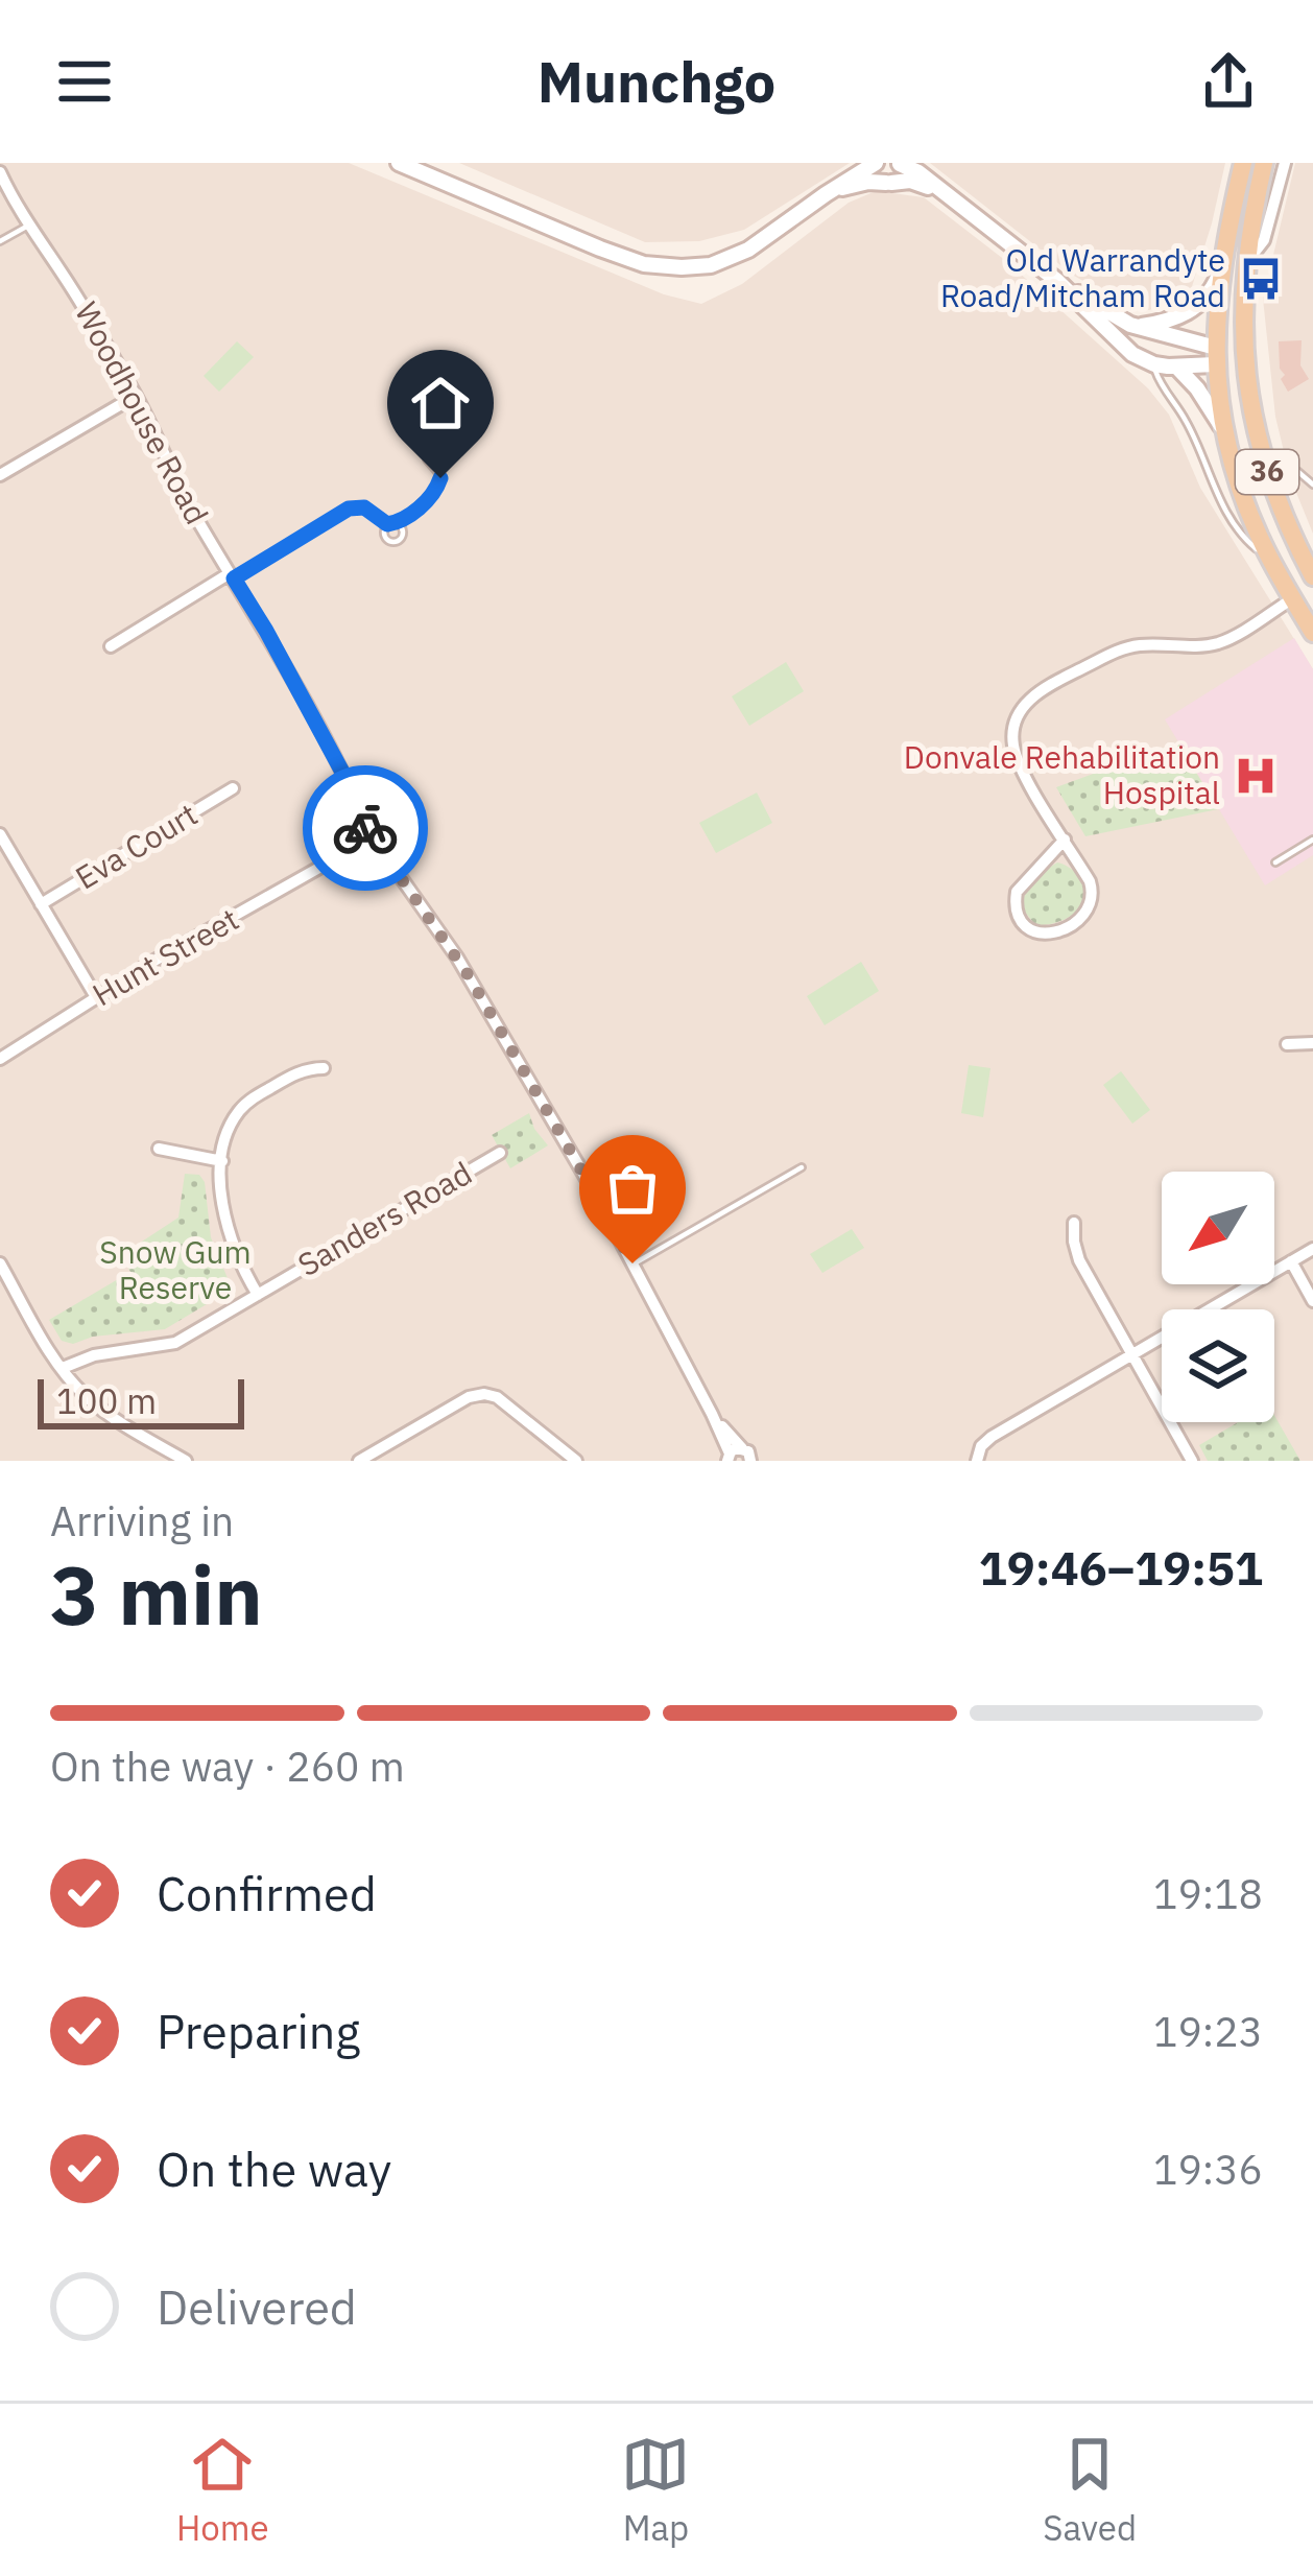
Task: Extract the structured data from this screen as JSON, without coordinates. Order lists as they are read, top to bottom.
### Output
{
  "streets": {
    "main road": ["36"],
    "street": [
      "Woodhouse Road",
      "Eva Court",
      "Hunt Street",
      "Sanders Road"
    ]
  },
  "crossings": [
    ["Woodhouse Road", "Hunt Street"]
  ],
  "parks": ["Snow Gum Reserve"],
  "places": {
    "bus stop": ["Old Warrandyte Road/Mitcham Road"],
    "hospital": ["Donvale Rehabilitation Hospital"]
  },
  "scale_bar": "100 m",
  "north": "bottom left",
  "page": {
    "header": "Munchgo",
    "scale": "100 m",
    "heading": ["3 min", "Arriving in", "19:46–19:51"],
    "bar": "On the way · 260 m",
    "list": [
      ["Confirmed", "19:18"],
      ["Preparing", "19:23"],
      ["On the way", "19:36"],
      "Delivered"
    ],
    "tabs": ["Home", "Map", "Saved"]
  }
}
